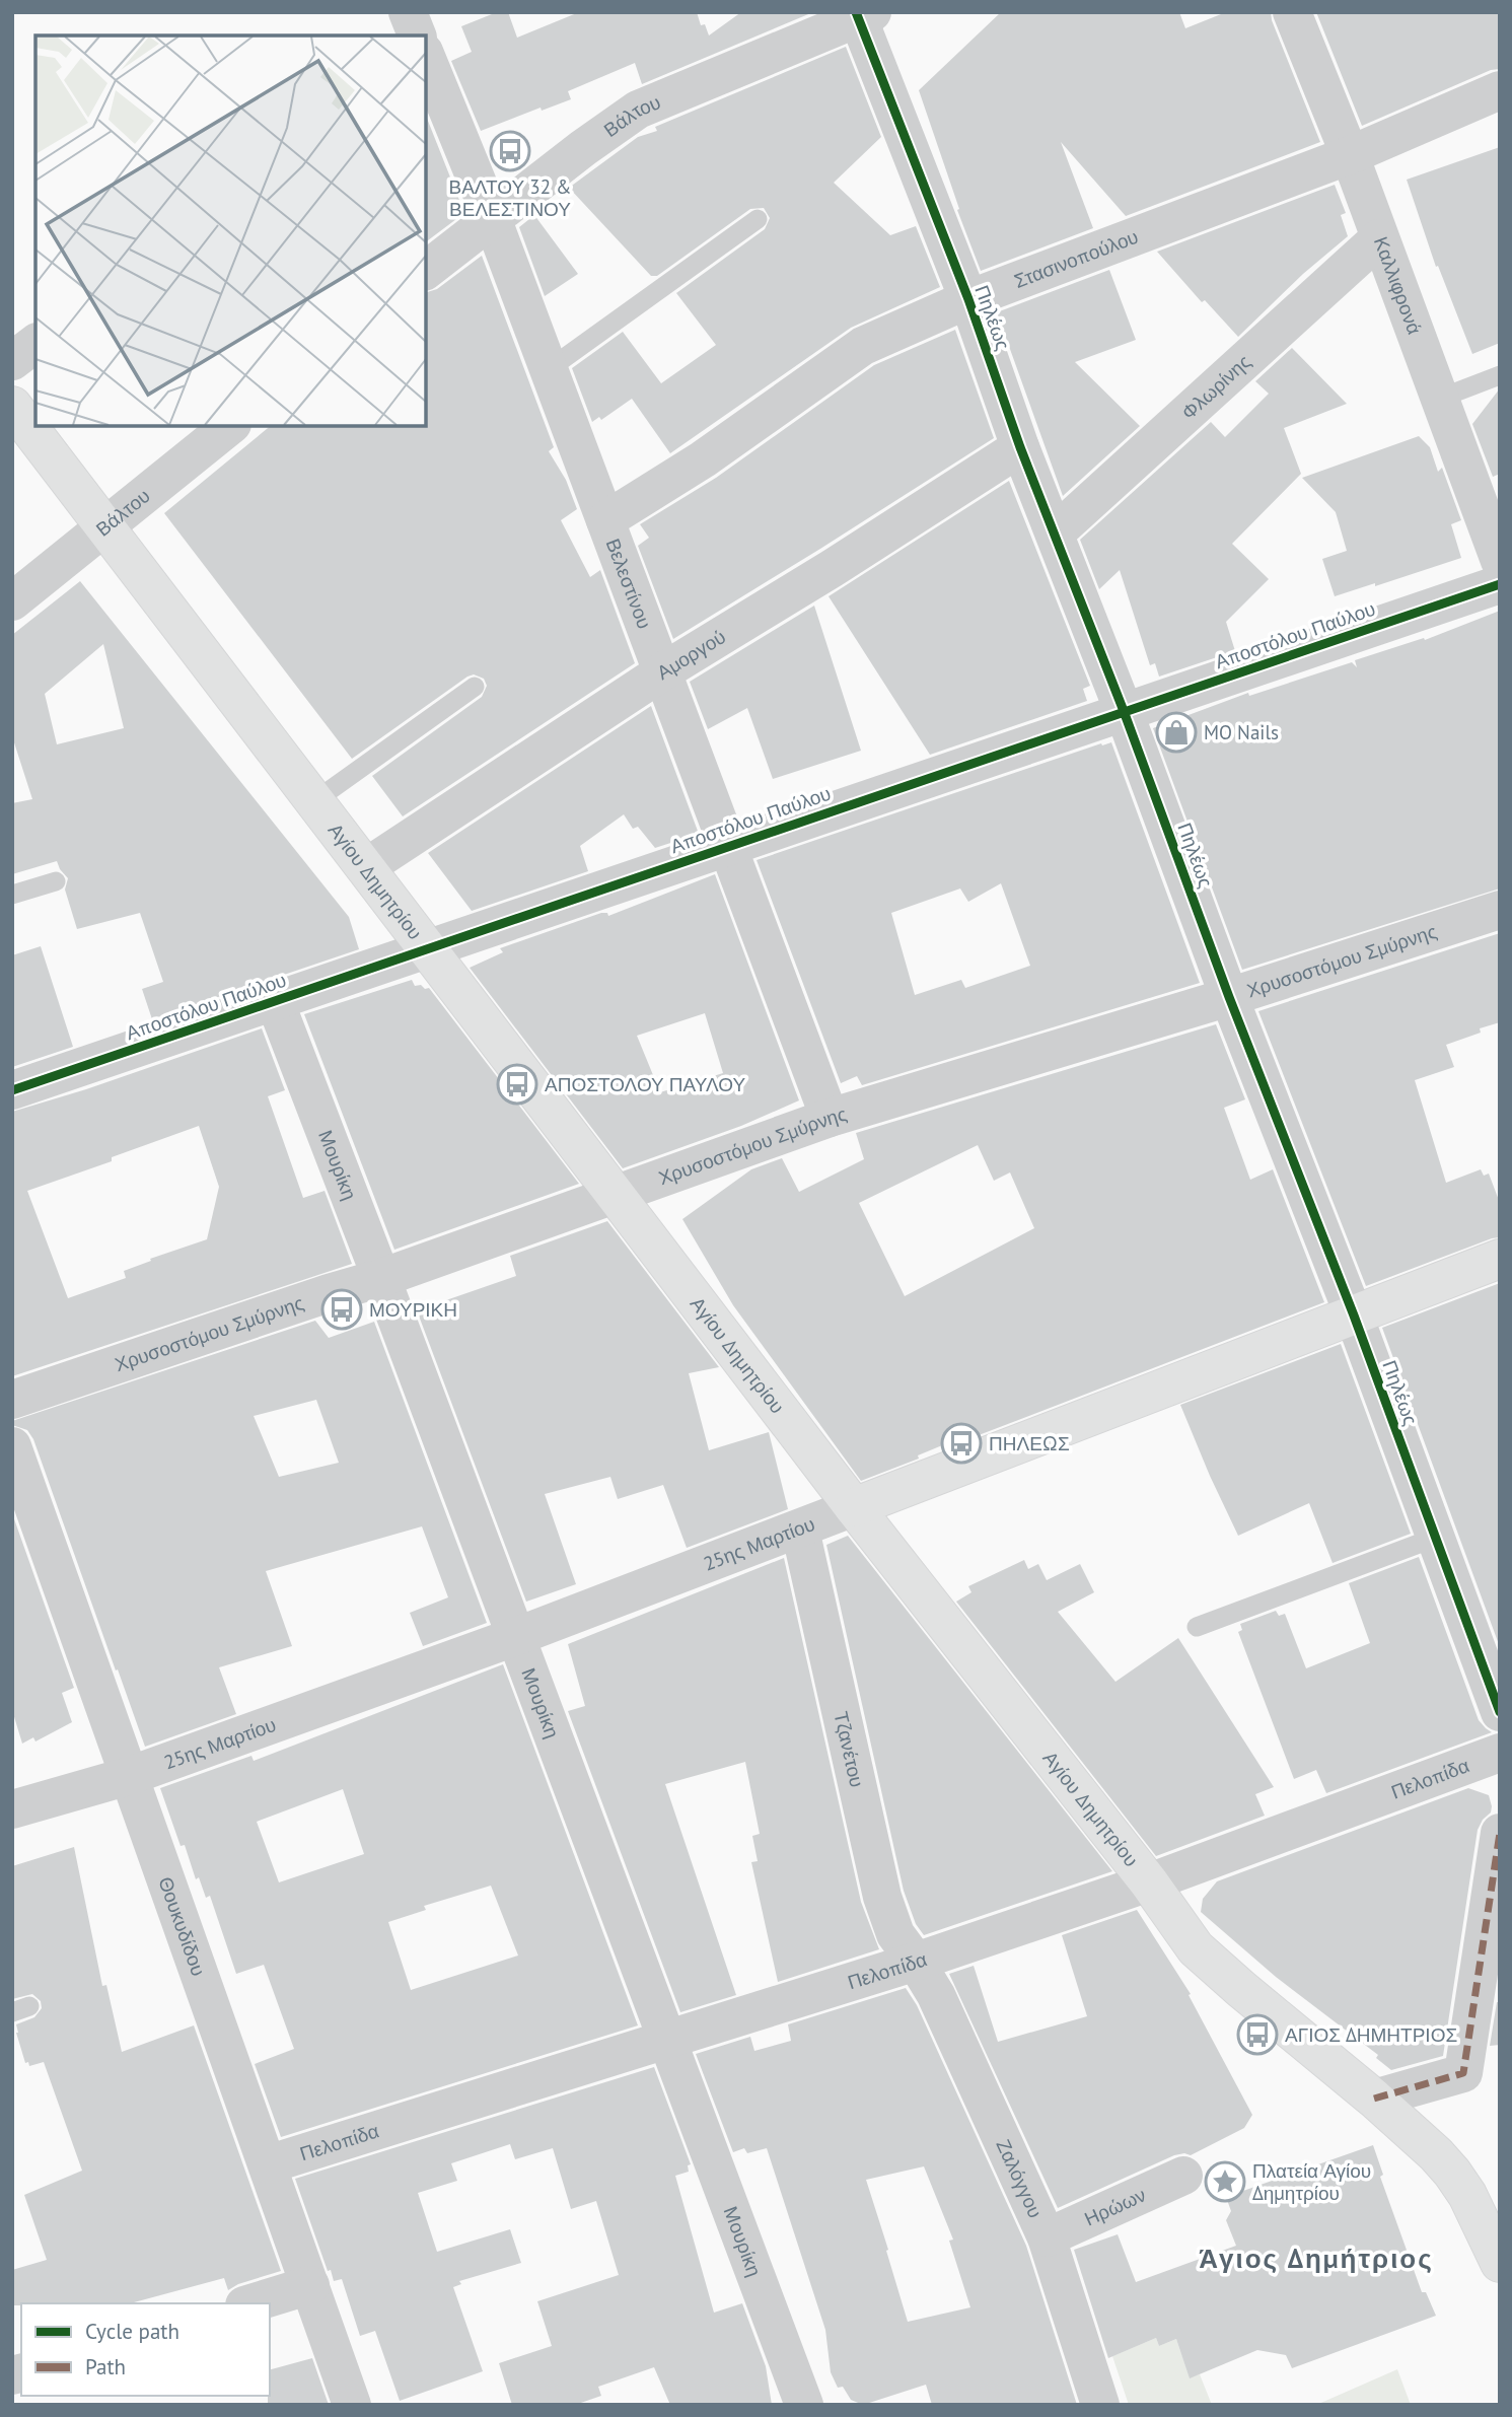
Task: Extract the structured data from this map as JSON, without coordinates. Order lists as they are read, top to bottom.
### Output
{
  "streets": {
    "main road": ["Αγίου Δημητρίου", "25ης Μαρτίου"],
    "street": [
      "Βάλτου",
      "Στασινοπούλου",
      "Καλλιφρονά",
      "Πηλέως",
      "Φλωρίνης",
      "Βελεστίνου",
      "Αποστόλου Παύλου",
      "Αμοργού",
      "Χρυσοστόμου Σμύρνης",
      "Μουρίκη",
      "Τζανέτου",
      "Πελοπίδα",
      "Θουκυδίδου",
      "Ζαλόγγου",
      "Ηρώων"
    ]
  },
  "crossings": [
    ["Βάλτου", "Πηλέως"],
    ["Βάλτου", "Βελεστίνου"],
    ["Βάλτου", "Αγίου Δημητρίου"],
    ["Στασινοπούλου", "Καλλιφρονά"],
    ["Στασινοπούλου", "Πηλέως"],
    ["Στασινοπούλου", "Βελεστίνου"],
    ["Καλλιφρονά", "Φλωρίνης"],
    ["Πηλέως", "Φλωρίνης"],
    ["Πηλέως", "Αποστόλου Παύλου"],
    ["Πηλέως", "Αμοργού"],
    ["Πηλέως", "Χρυσοστόμου Σμύρνης"],
    ["Πηλέως", "25ης Μαρτίου"],
    ["Βελεστίνου", "Αποστόλου Παύλου"],
    ["Βελεστίνου", "Αμοργού"],
    ["Βελεστίνου", "Χρυσοστόμου Σμύρνης"],
    ["Αποστόλου Παύλου", "Αγίου Δημητρίου"],
    ["Αποστόλου Παύλου", "Μουρίκη"],
    ["Αμοργού", "Αγίου Δημητρίου"],
    ["Αγίου Δημητρίου", "Χρυσοστόμου Σμύρνης"],
    ["Αγίου Δημητρίου", "25ης Μαρτίου"],
    ["Αγίου Δημητρίου", "Πελοπίδα"],
    ["Χρυσοστόμου Σμύρνης", "Μουρίκη"],
    ["Μουρίκη", "25ης Μαρτίου"],
    ["Μουρίκη", "Πελοπίδα"],
    ["25ης Μαρτίου", "Τζανέτου"],
    ["25ης Μαρτίου", "Θουκυδίδου"],
    ["Τζανέτου", "Πελοπίδα"],
    ["Τζανέτου", "Ζαλόγγου"],
    ["Πελοπίδα", "Θουκυδίδου"],
    ["Πελοπίδα", "Ζαλόγγου"],
    ["Ζαλόγγου", "Ηρώων"]
  ],
  "districts": ["Άγιος Δημήτριος"],
  "places": {
    "bus stop": [
      "ΒΑΛΤΟΥ 32 & ΒΕΛΕΣΤΙΝΟΥ",
      "ΑΠΟΣΤΟΛΟΥ ΠΑΥΛΟΥ",
      "ΜΟΥΡΙΚΗ",
      "ΠΗΛΕΩΣ",
      "ΑΓΙΟΣ ΔΗΜΗΤΡΙΟΣ"
    ],
    "shop": ["MO Nails"],
    "place": ["Πλατεία Αγίου Δημητρίου"]
  },
  "legend": ["Cycle path", "Path"]
}
